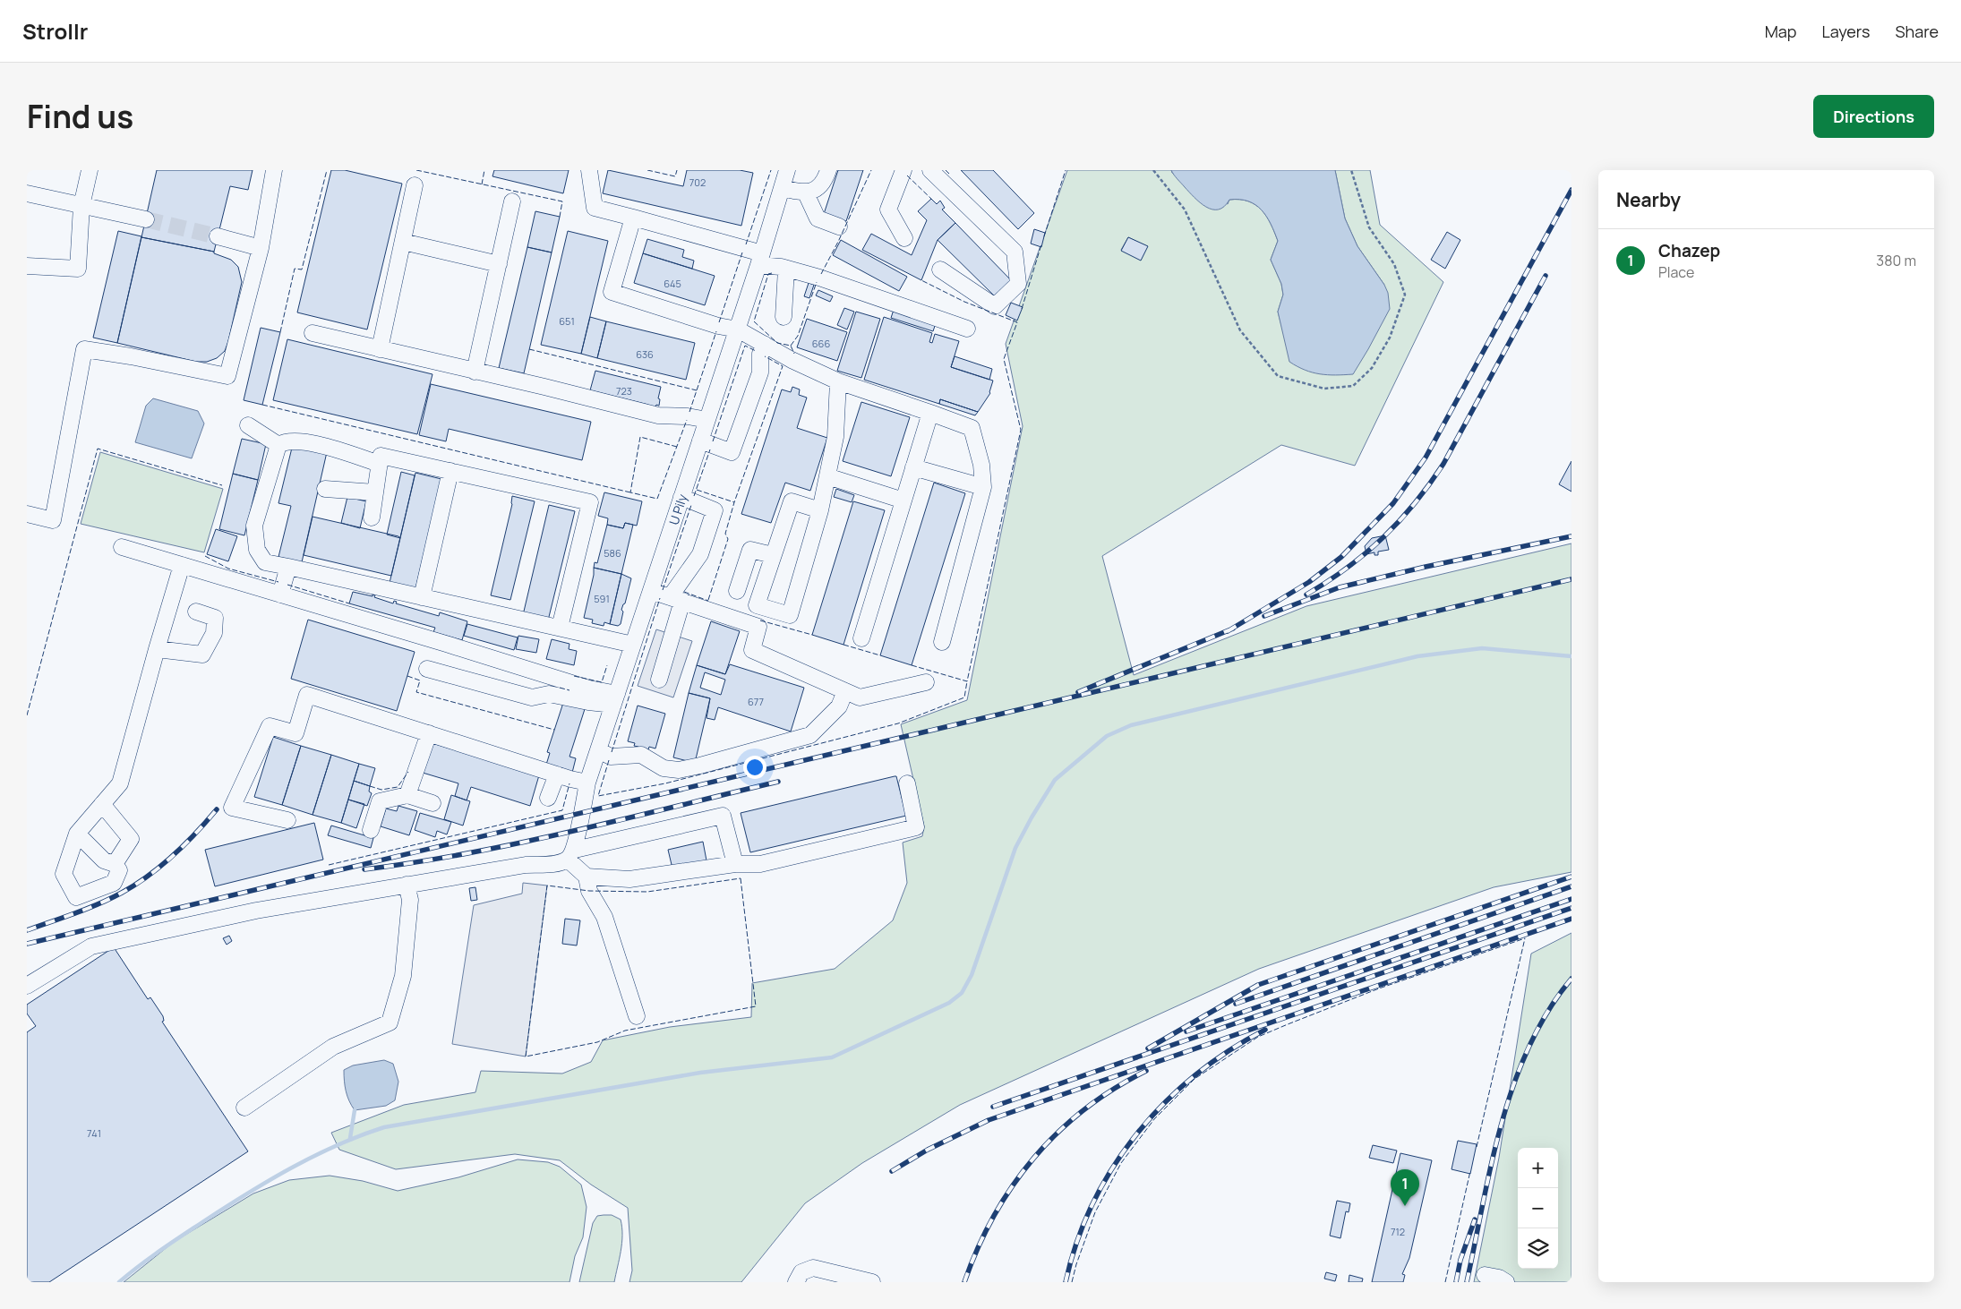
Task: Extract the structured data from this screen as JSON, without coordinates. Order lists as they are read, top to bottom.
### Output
{
  "streets": {
    "street": ["U Pily"]
  },
  "house_numbers": [
    "702",
    "645",
    "651",
    "666",
    "636",
    "723",
    "586",
    "591",
    "677",
    "741",
    "712"
  ],
  "page": {
    "header": "Strollr",
    "nav": ["Map", "Layers", "Share"],
    "title": "Find us",
    "buttons": "Directions",
    "heading": "Nearby",
    "list": [
      {
        "mark": "1",
        "name": "Chazep",
        "note": "Place",
        "value": "380 m"
      }
    ],
    "map_buttons": ["+", "−"],
    "pins": "1"
  }
}
